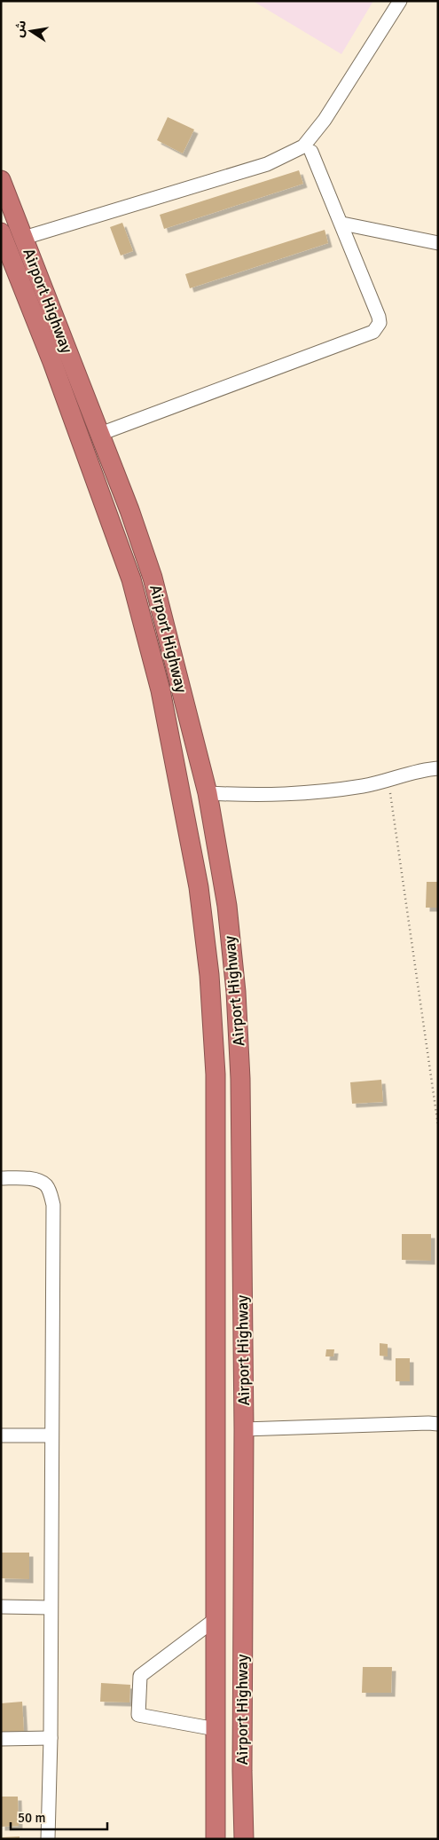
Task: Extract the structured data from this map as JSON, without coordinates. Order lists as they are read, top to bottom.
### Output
{
  "streets": {
    "highway": ["Airport Highway"]
  },
  "scale_bar": "50 m",
  "north": "left"
}
